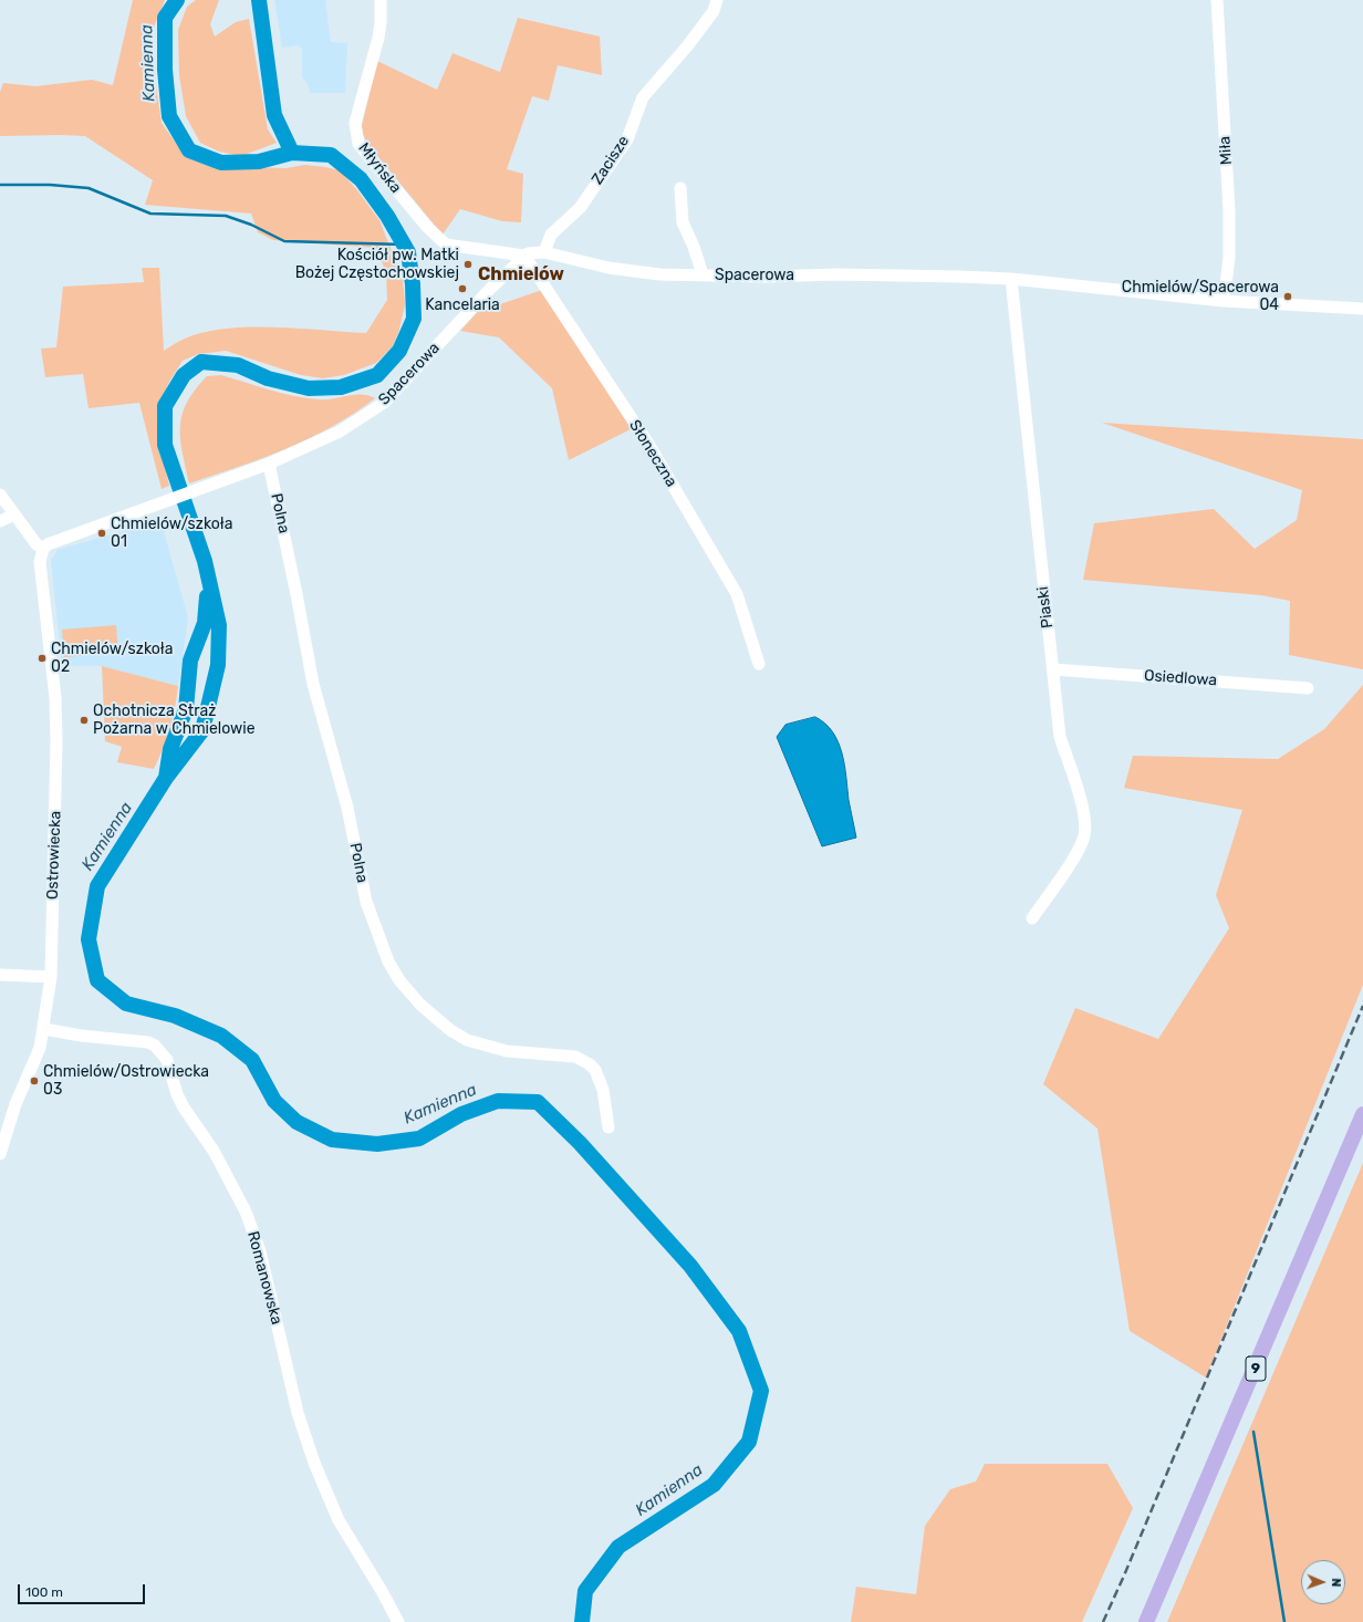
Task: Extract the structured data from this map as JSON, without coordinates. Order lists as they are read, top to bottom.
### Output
{
  "streets": {
    "main road": ["9"],
    "street": [
      "Miła",
      "Zacisze",
      "Młyńska",
      "Spacerowa",
      "Słoneczna",
      "Polna",
      "Piaski",
      "Osiedlowa",
      "Ostrowiecka",
      "Romanowska"
    ]
  },
  "crossings": [
    ["Miła", "Spacerowa"],
    ["Zacisze", "Spacerowa"],
    ["Młyńska", "Spacerowa"],
    ["Młyńska", "Słoneczna"],
    ["Spacerowa", "Słoneczna"],
    ["Spacerowa", "Polna"],
    ["Spacerowa", "Piaski"],
    ["Spacerowa", "Ostrowiecka"],
    ["Piaski", "Osiedlowa"],
    ["Ostrowiecka", "Romanowska"]
  ],
  "districts": ["Chmielów"],
  "water": ["Kamienna"],
  "places": [
    "Kościół pw. Matki Bożej Częstochowskiej",
    "Kancelaria",
    "Chmielów/Spacerowa 04",
    "Chmielów/szkoła 01",
    "Chmielów/szkoła 02",
    "Ochotnicza Straż Pożarna w Chmielowie",
    "Chmielów/Ostrowiecka 03"
  ],
  "scale_bar": "100 m",
  "north": "right"
}
